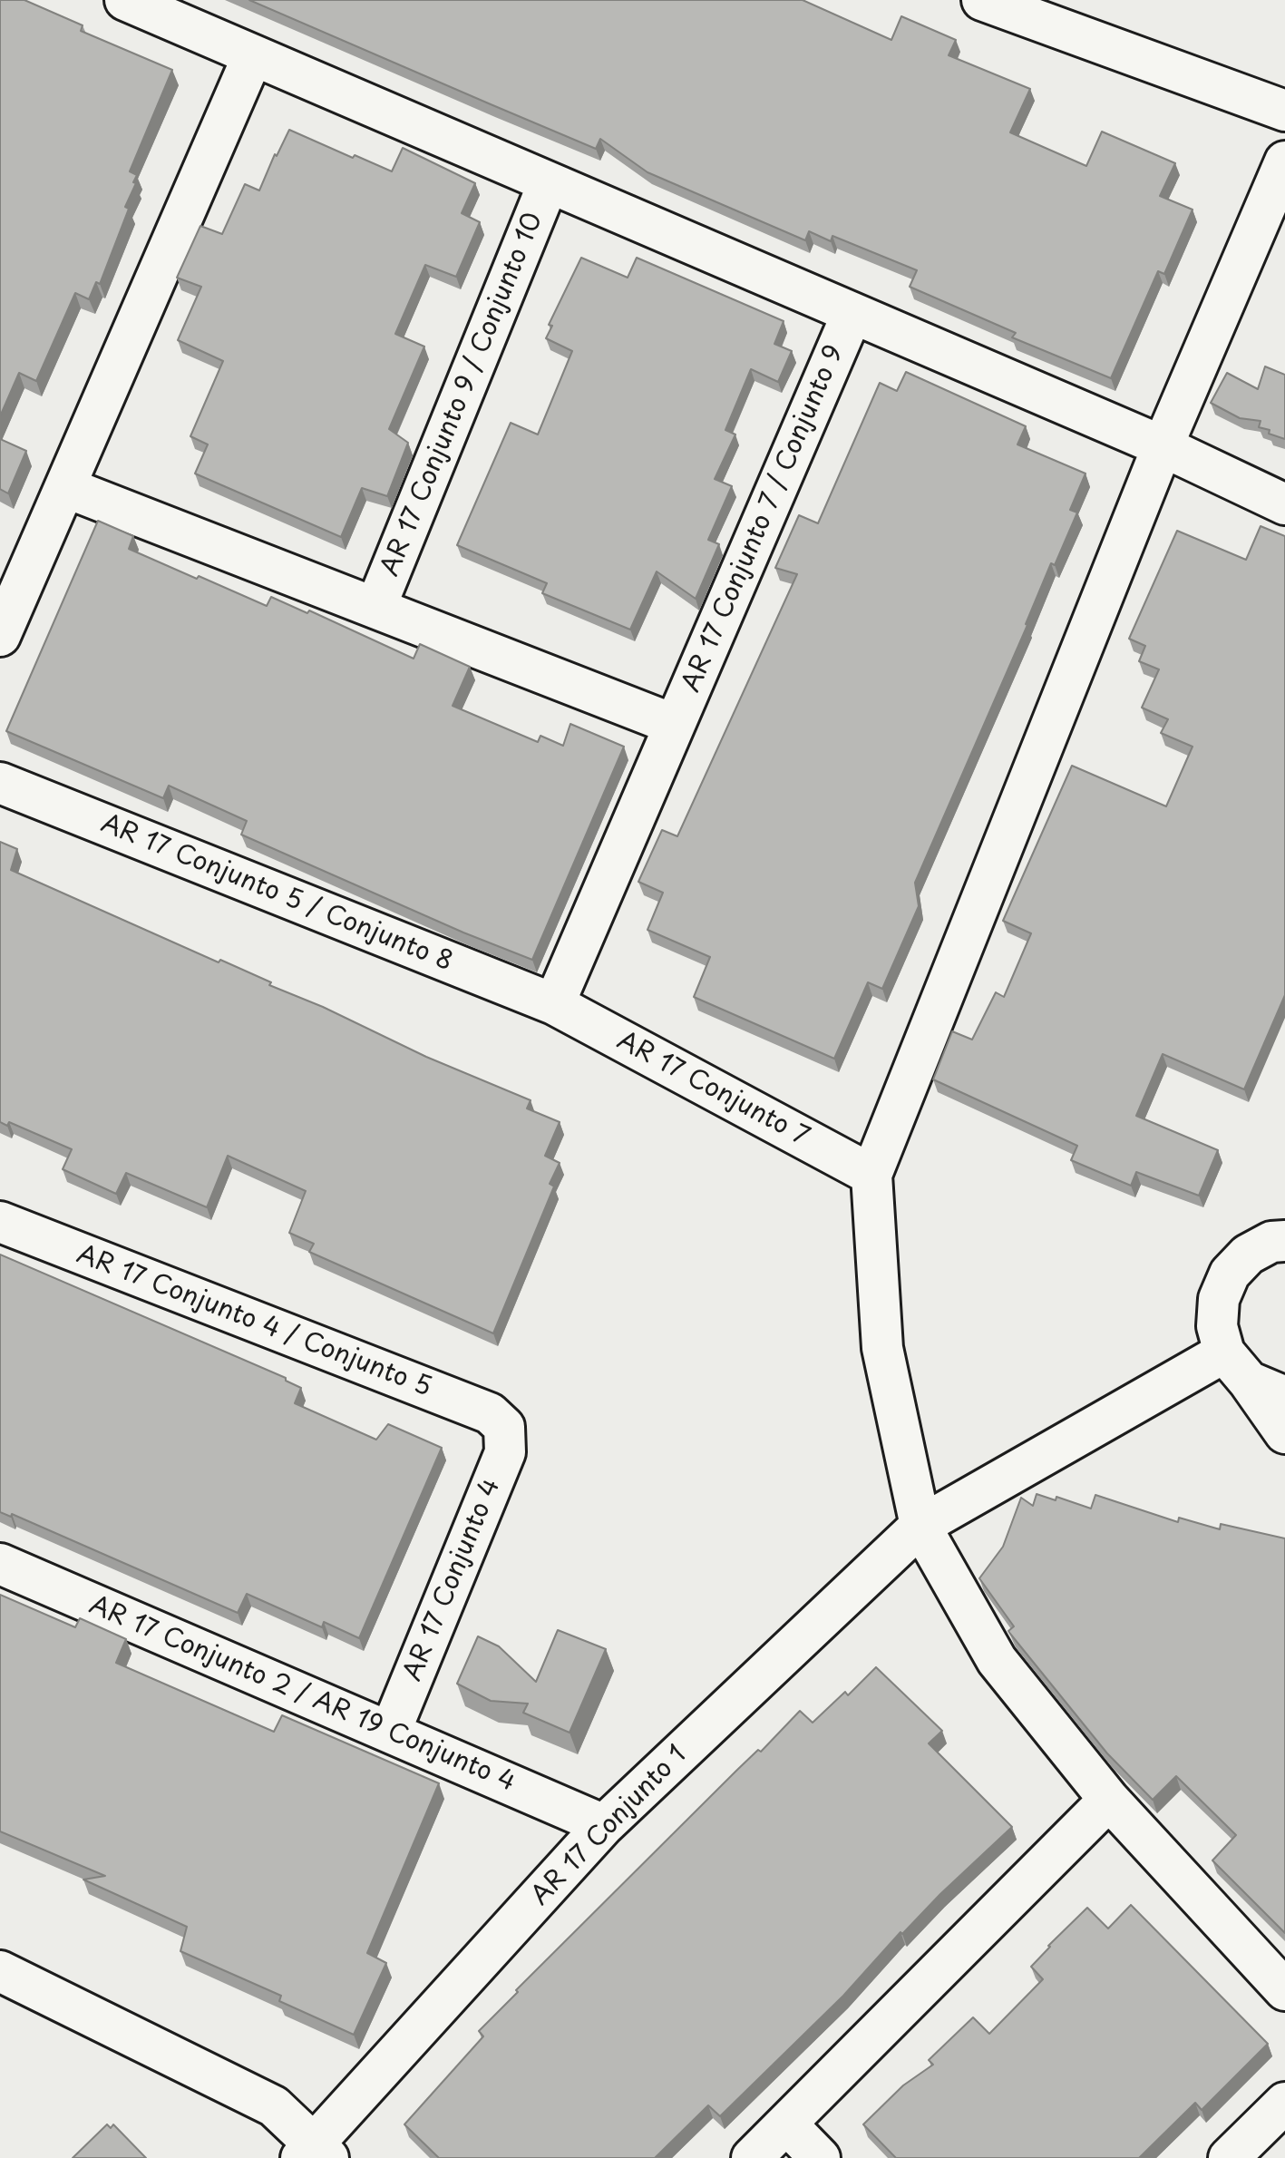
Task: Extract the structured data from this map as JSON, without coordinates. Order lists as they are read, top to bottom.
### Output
{
  "streets": {
    "street": [
      "AR 17 Conjunto 9 / Conjunto 10",
      "AR 17 Conjunto 7 / Conjunto 9",
      "AR 17 Conjunto 5 / Conjunto 8",
      "AR 17 Conjunto 7",
      "AR 17 Conjunto 4 / Conjunto 5",
      "AR 17 Conjunto 4",
      "AR 17 Conjunto 2 / AR 19 Conjunto 4",
      "AR 17 Conjunto 1"
    ]
  },
  "crossings": [
    ["AR 17 Conjunto 7 / Conjunto 9", "AR 17 Conjunto 5 / Conjunto 8"],
    ["AR 17 Conjunto 7 / Conjunto 9", "AR 17 Conjunto 7"],
    ["AR 17 Conjunto 5 / Conjunto 8", "AR 17 Conjunto 7"],
    ["AR 17 Conjunto 4 / Conjunto 5", "AR 17 Conjunto 4"],
    ["AR 17 Conjunto 4", "AR 17 Conjunto 2 / AR 19 Conjunto 4"],
    ["AR 17 Conjunto 2 / AR 19 Conjunto 4", "AR 17 Conjunto 1"]
  ]
}
